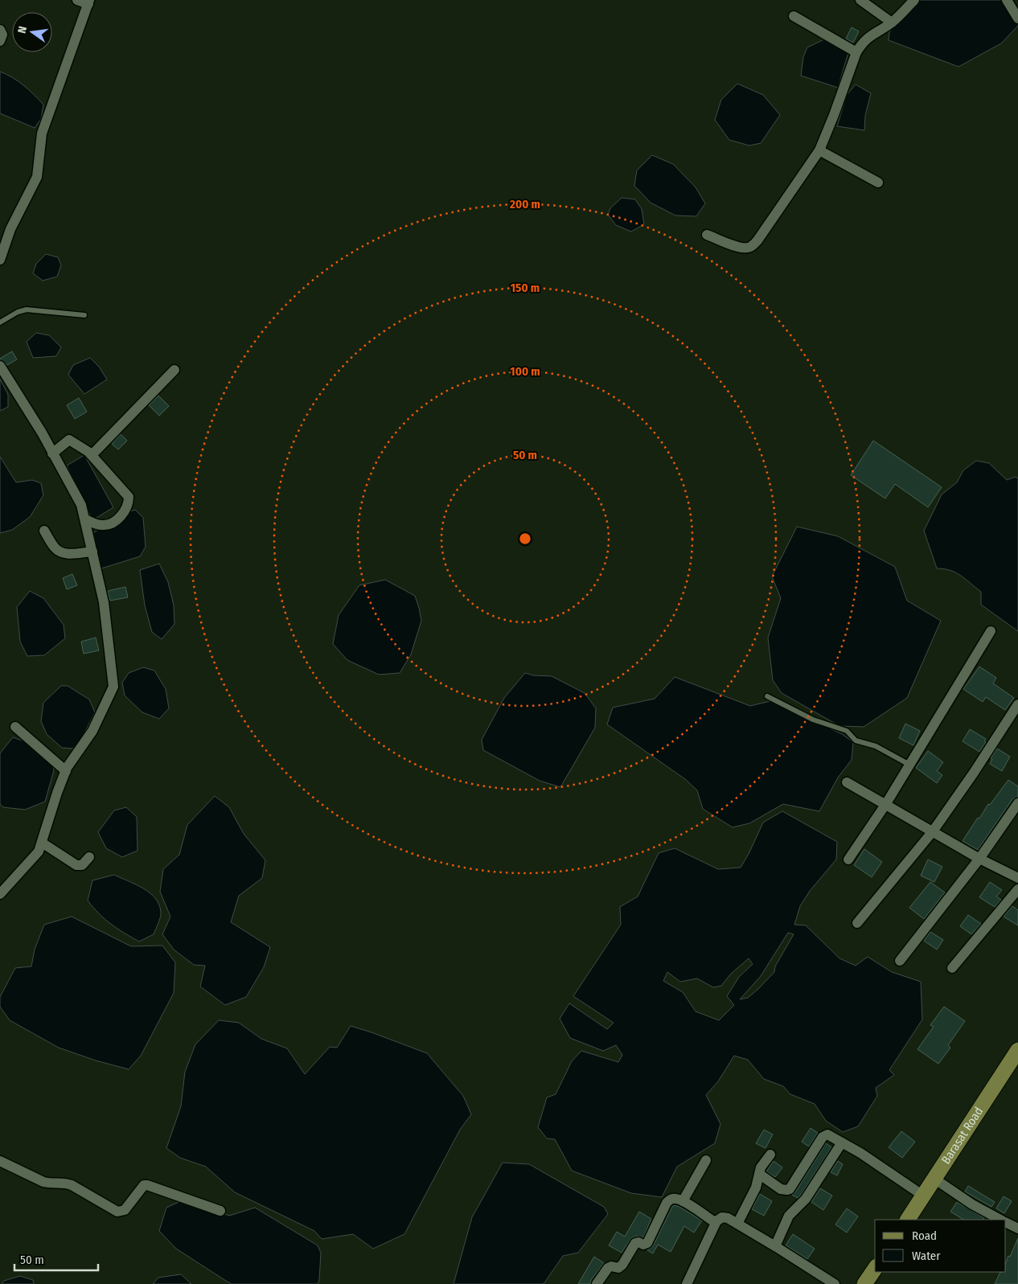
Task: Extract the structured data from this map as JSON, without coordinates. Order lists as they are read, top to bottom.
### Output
{
  "streets": {
    "main road": ["Barasat Road"]
  },
  "legend": ["Road", "Water"],
  "scale_bar": "50 m",
  "north": "left",
  "rings": [
    "200 m",
    "150 m",
    "100 m",
    "50 m"
  ]
}
